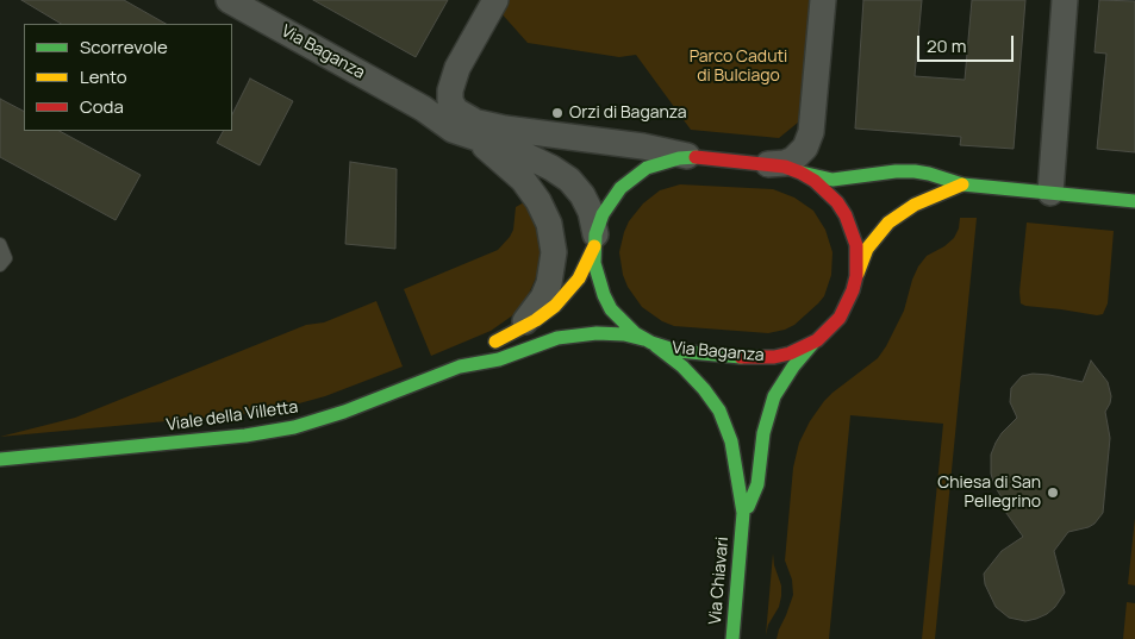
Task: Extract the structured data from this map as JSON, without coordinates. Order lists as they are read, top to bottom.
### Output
{
  "streets": {
    "street": ["Via Baganza", "Viale della Villetta", "Via Chiavari"]
  },
  "crossings": [
    ["Via Baganza", "Viale della Villetta"],
    ["Via Baganza", "Via Chiavari"],
    ["Viale della Villetta", "Via Chiavari"]
  ],
  "parks": ["Parco Caduti di Bulciago"],
  "places": ["Orzi di Baganza", "Chiesa di San Pellegrino"],
  "legend": ["Scorrevole", "Lento", "Coda"],
  "scale_bar": "20 m"
}
